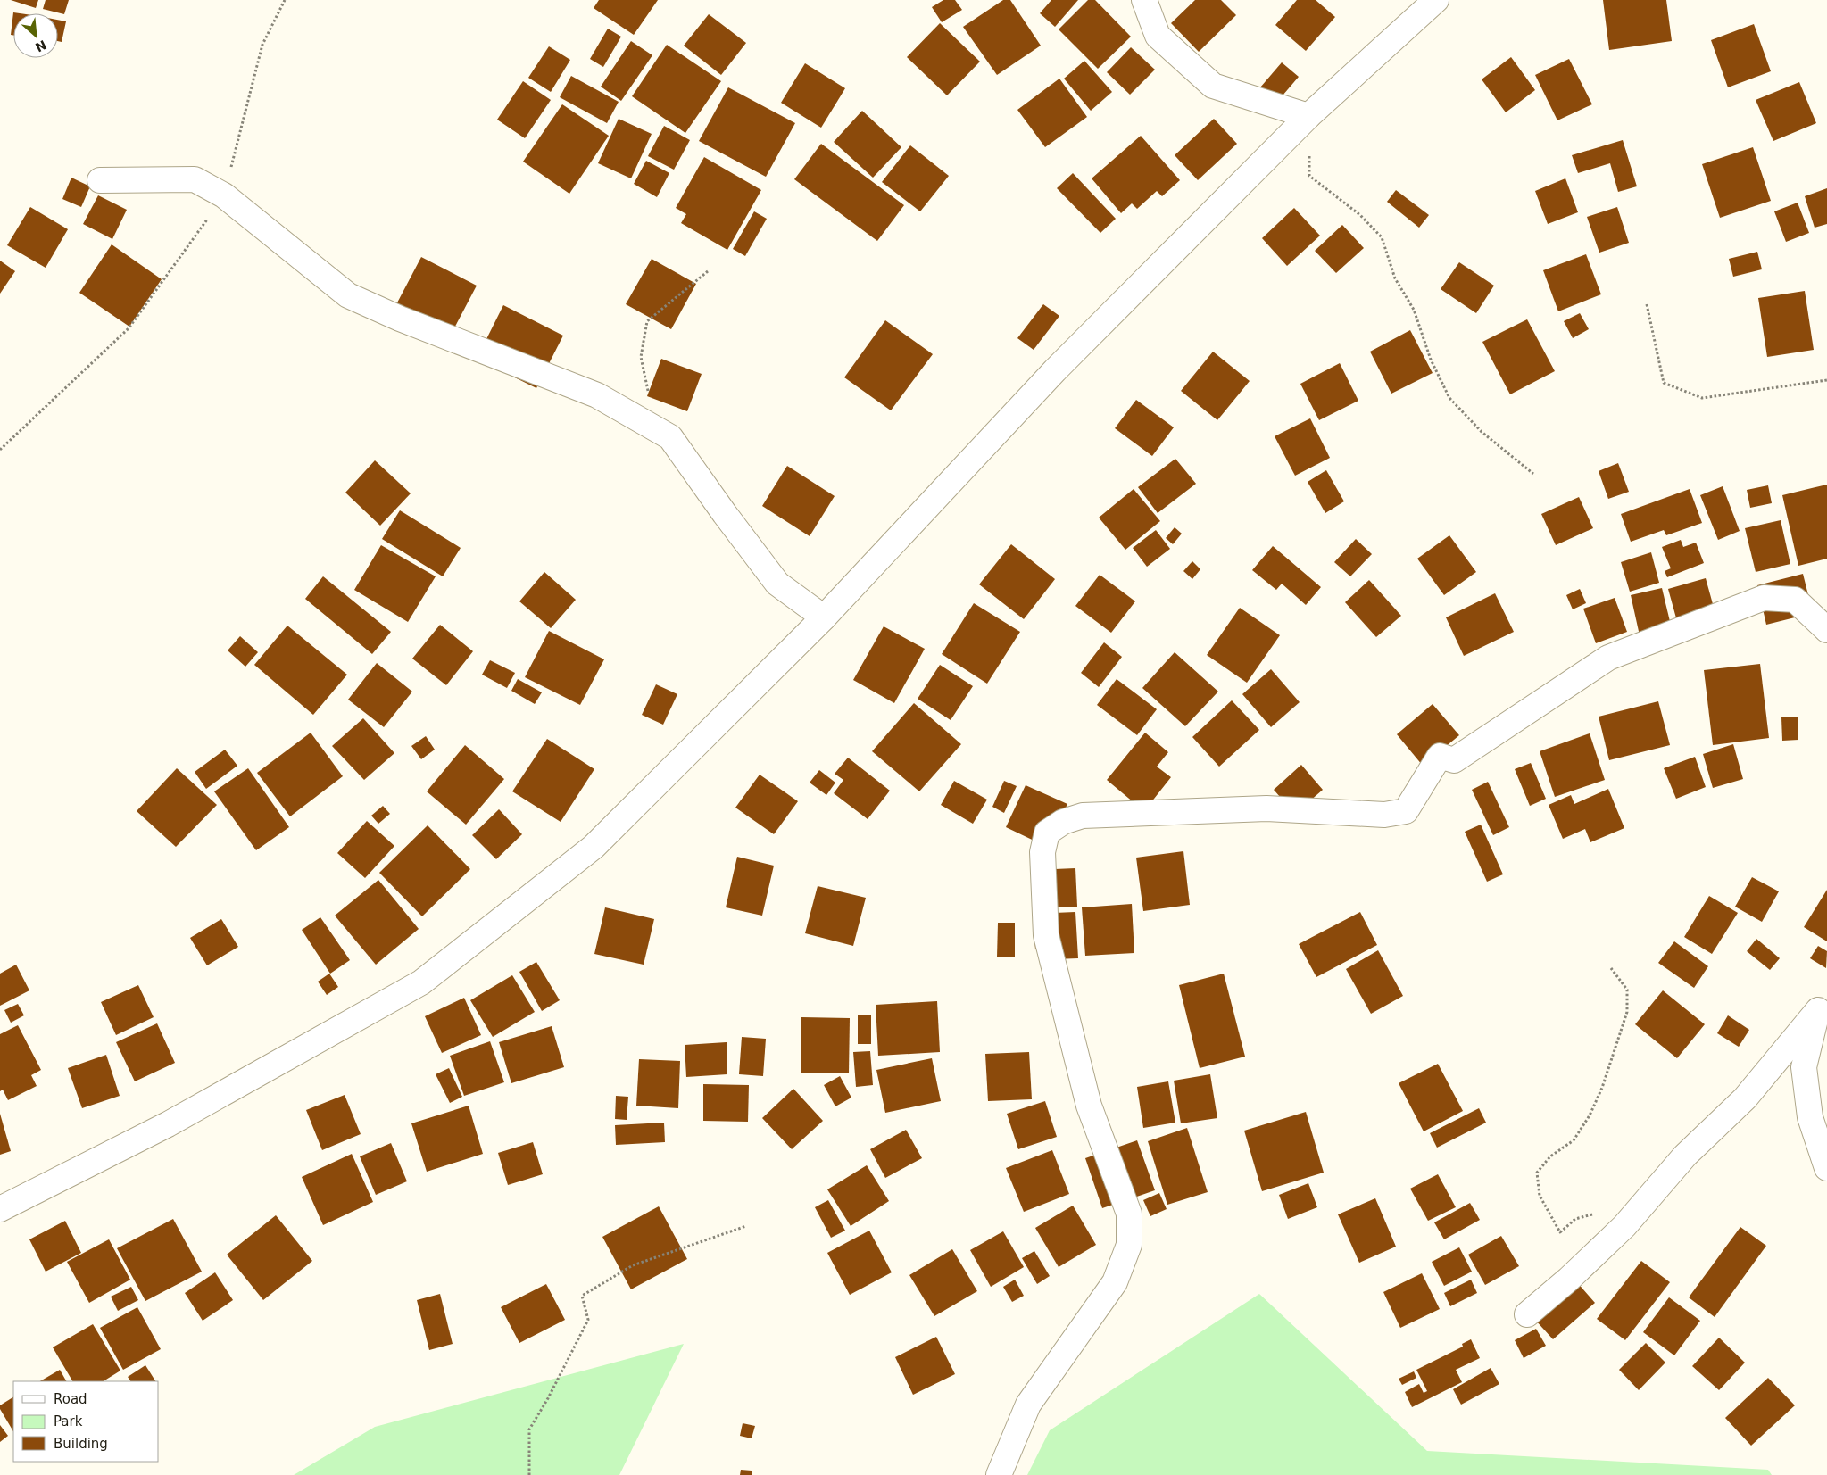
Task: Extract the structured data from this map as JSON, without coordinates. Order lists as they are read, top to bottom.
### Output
{
  "legend": ["Road", "Park", "Building"],
  "north": "bottom right"
}
